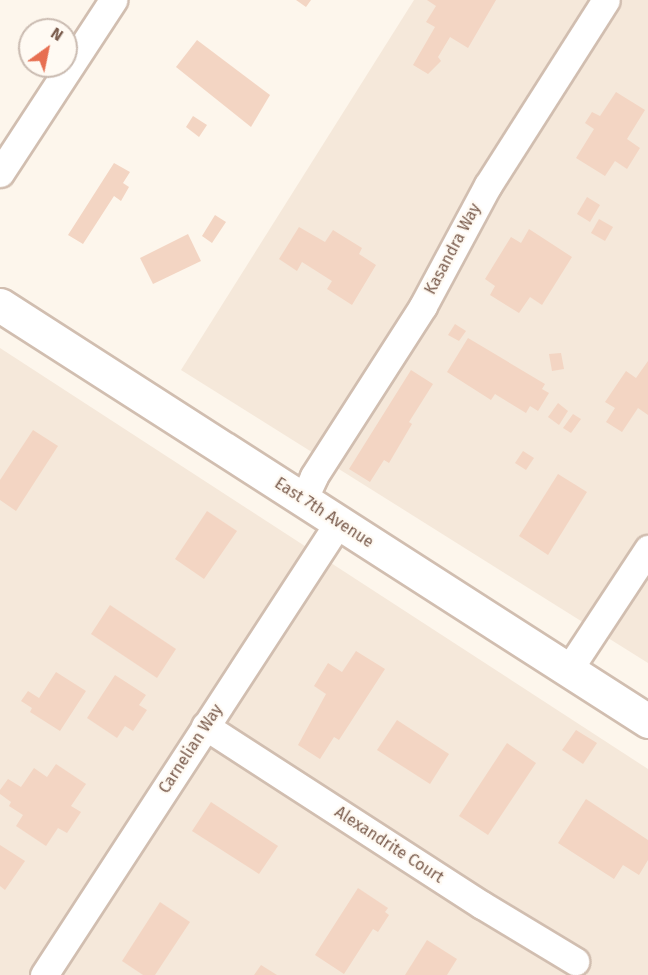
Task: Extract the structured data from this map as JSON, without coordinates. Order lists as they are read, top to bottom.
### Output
{
  "streets": {
    "main road": ["East 7th Avenue"],
    "street": ["Kasandra Way", "Carnelian Way", "Alexandrite Court"]
  },
  "crossings": [
    ["Kasandra Way", "East 7th Avenue"],
    ["East 7th Avenue", "Carnelian Way"],
    ["Carnelian Way", "Alexandrite Court"]
  ],
  "north": "top right"
}
